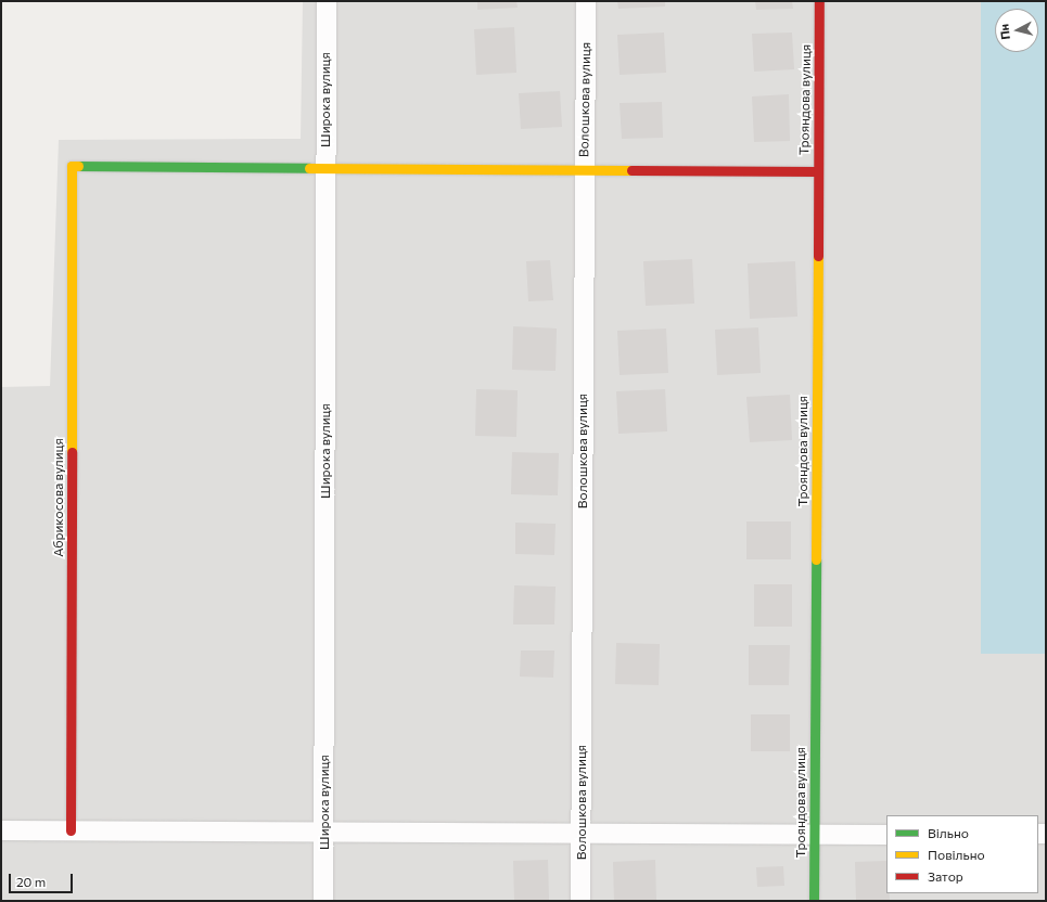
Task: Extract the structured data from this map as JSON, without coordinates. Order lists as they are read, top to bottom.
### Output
{
  "streets": {
    "street": [
      "Широка вулиця",
      "Волошкова вулиця",
      "Трояндова вулиця",
      "Абрикосова вулиця"
    ]
  },
  "crossings": [
    ["Широка вулиця", "Абрикосова вулиця"]
  ],
  "legend": ["Вільно", "Повільно", "Затор"],
  "scale_bar": "20 m",
  "north": "left"
}
